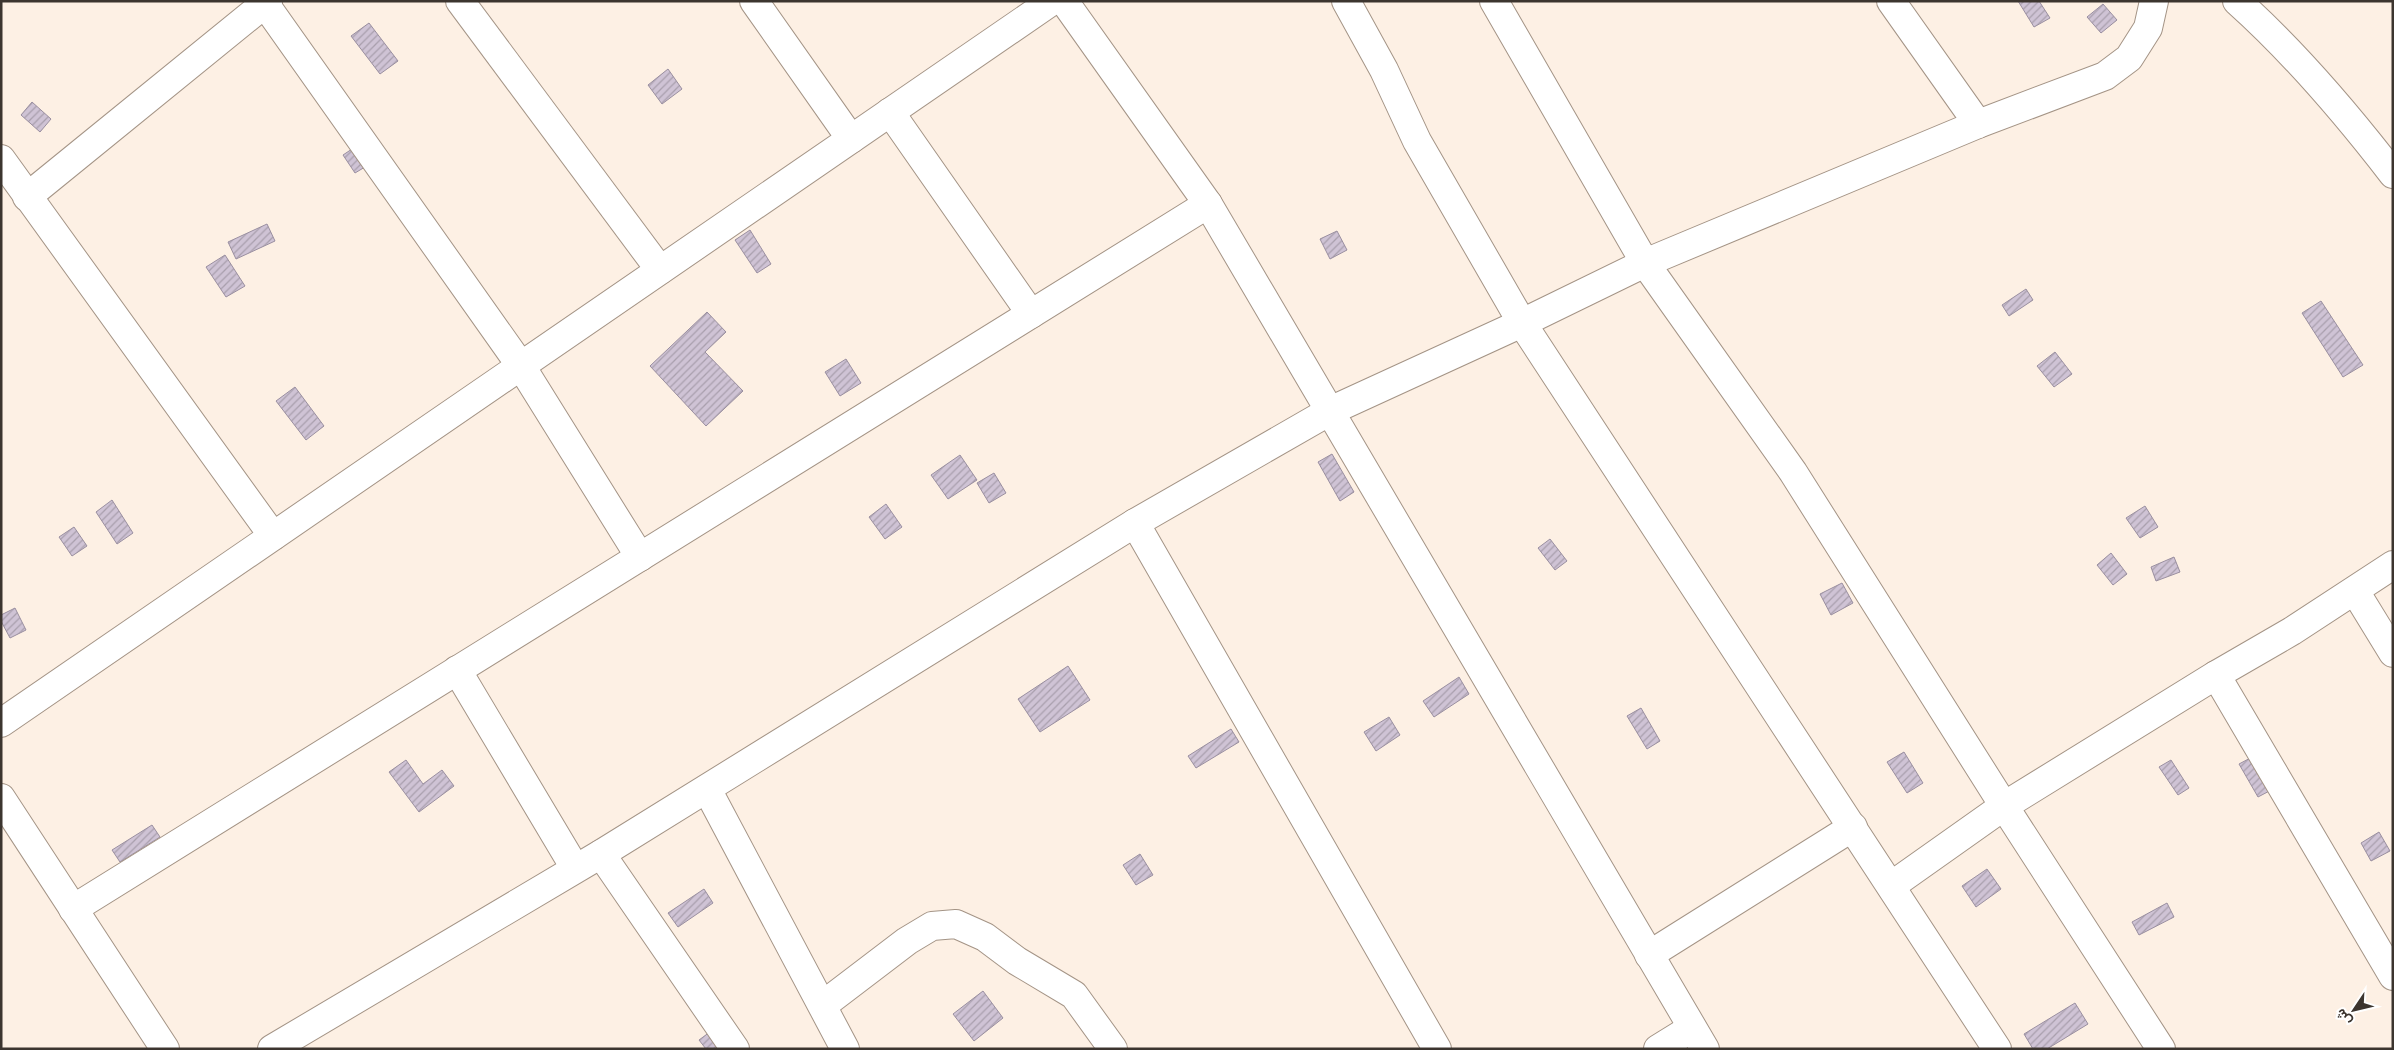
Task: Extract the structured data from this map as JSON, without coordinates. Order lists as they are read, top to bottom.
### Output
{
  "north": "bottom left"
}
